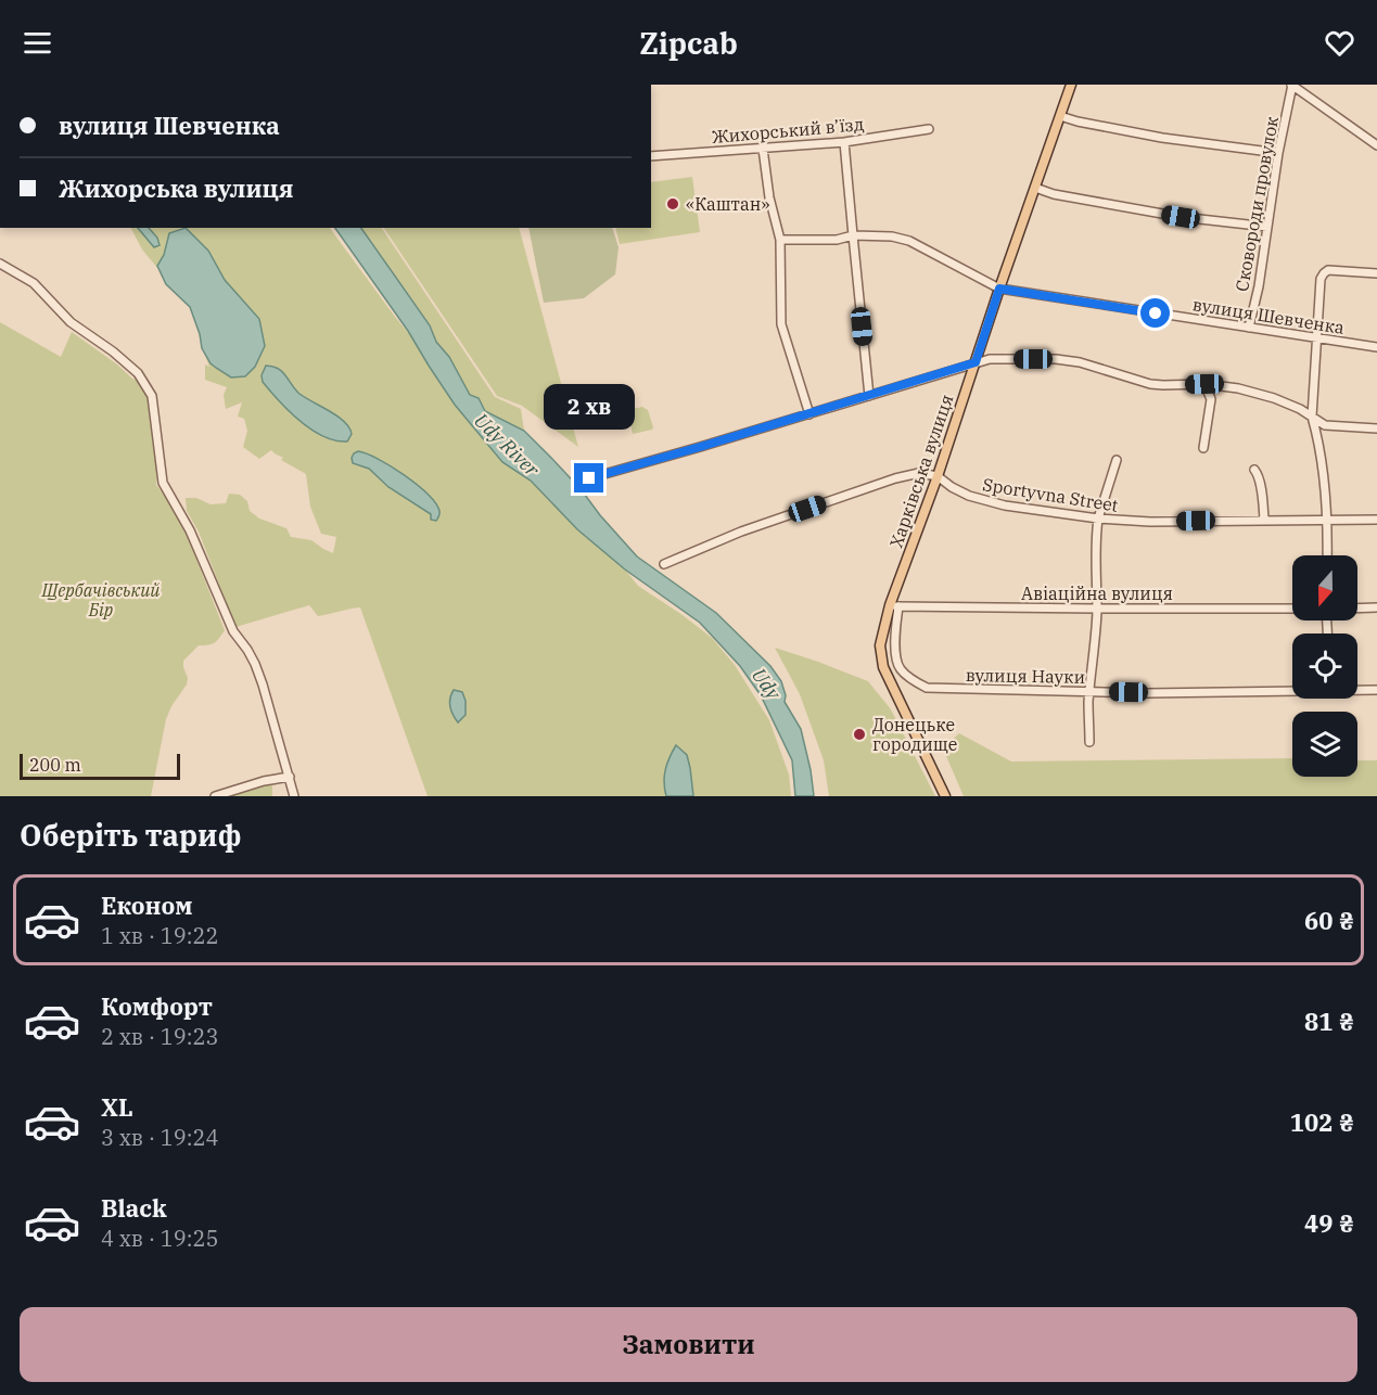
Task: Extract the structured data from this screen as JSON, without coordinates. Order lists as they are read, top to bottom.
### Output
{
  "streets": {
    "main road": ["Харківська вулиця"],
    "street": [
      "Жихорський в’їзд",
      "Сковороди провулок",
      "вулиця Шевченка",
      "Sportyvna Street",
      "Авіаційна вулиця",
      "вулиця Науки"
    ]
  },
  "crossings": [
    ["Сковороди провулок", "вулиця Шевченка"],
    ["вулиця Шевченка", "Харківська вулиця"],
    ["Харківська вулиця", "Sportyvna Street"],
    ["Харківська вулиця", "Авіаційна вулиця"],
    ["Харківська вулиця", "вулиця Науки"],
    ["Авіаційна вулиця", "вулиця Науки"]
  ],
  "water": ["Udy River", "Udy"],
  "parks": ["Щербачівський Бір"],
  "places": ["«Каштан»", "Донецьке городище"],
  "scale_bar": "200 m",
  "north": "bottom",
  "page": {
    "header": "Zipcab",
    "banner": ["вулиця Шевченка", "Жихорська вулиця"],
    "bubble": "2 хв",
    "scale": "200 m",
    "heading": "Оберіть тариф",
    "list": [
      {
        "name": "Економ",
        "note": "1 хв · 19:22",
        "value": "60 ₴"
      },
      {
        "name": "Комфорт",
        "note": "2 хв · 19:23",
        "value": "81 ₴"
      },
      {
        "name": "XL",
        "note": "3 хв · 19:24",
        "value": "102 ₴"
      },
      {
        "name": "Black",
        "note": "4 хв · 19:25",
        "value": "49 ₴"
      }
    ],
    "buttons": "Замовити"
  }
}
